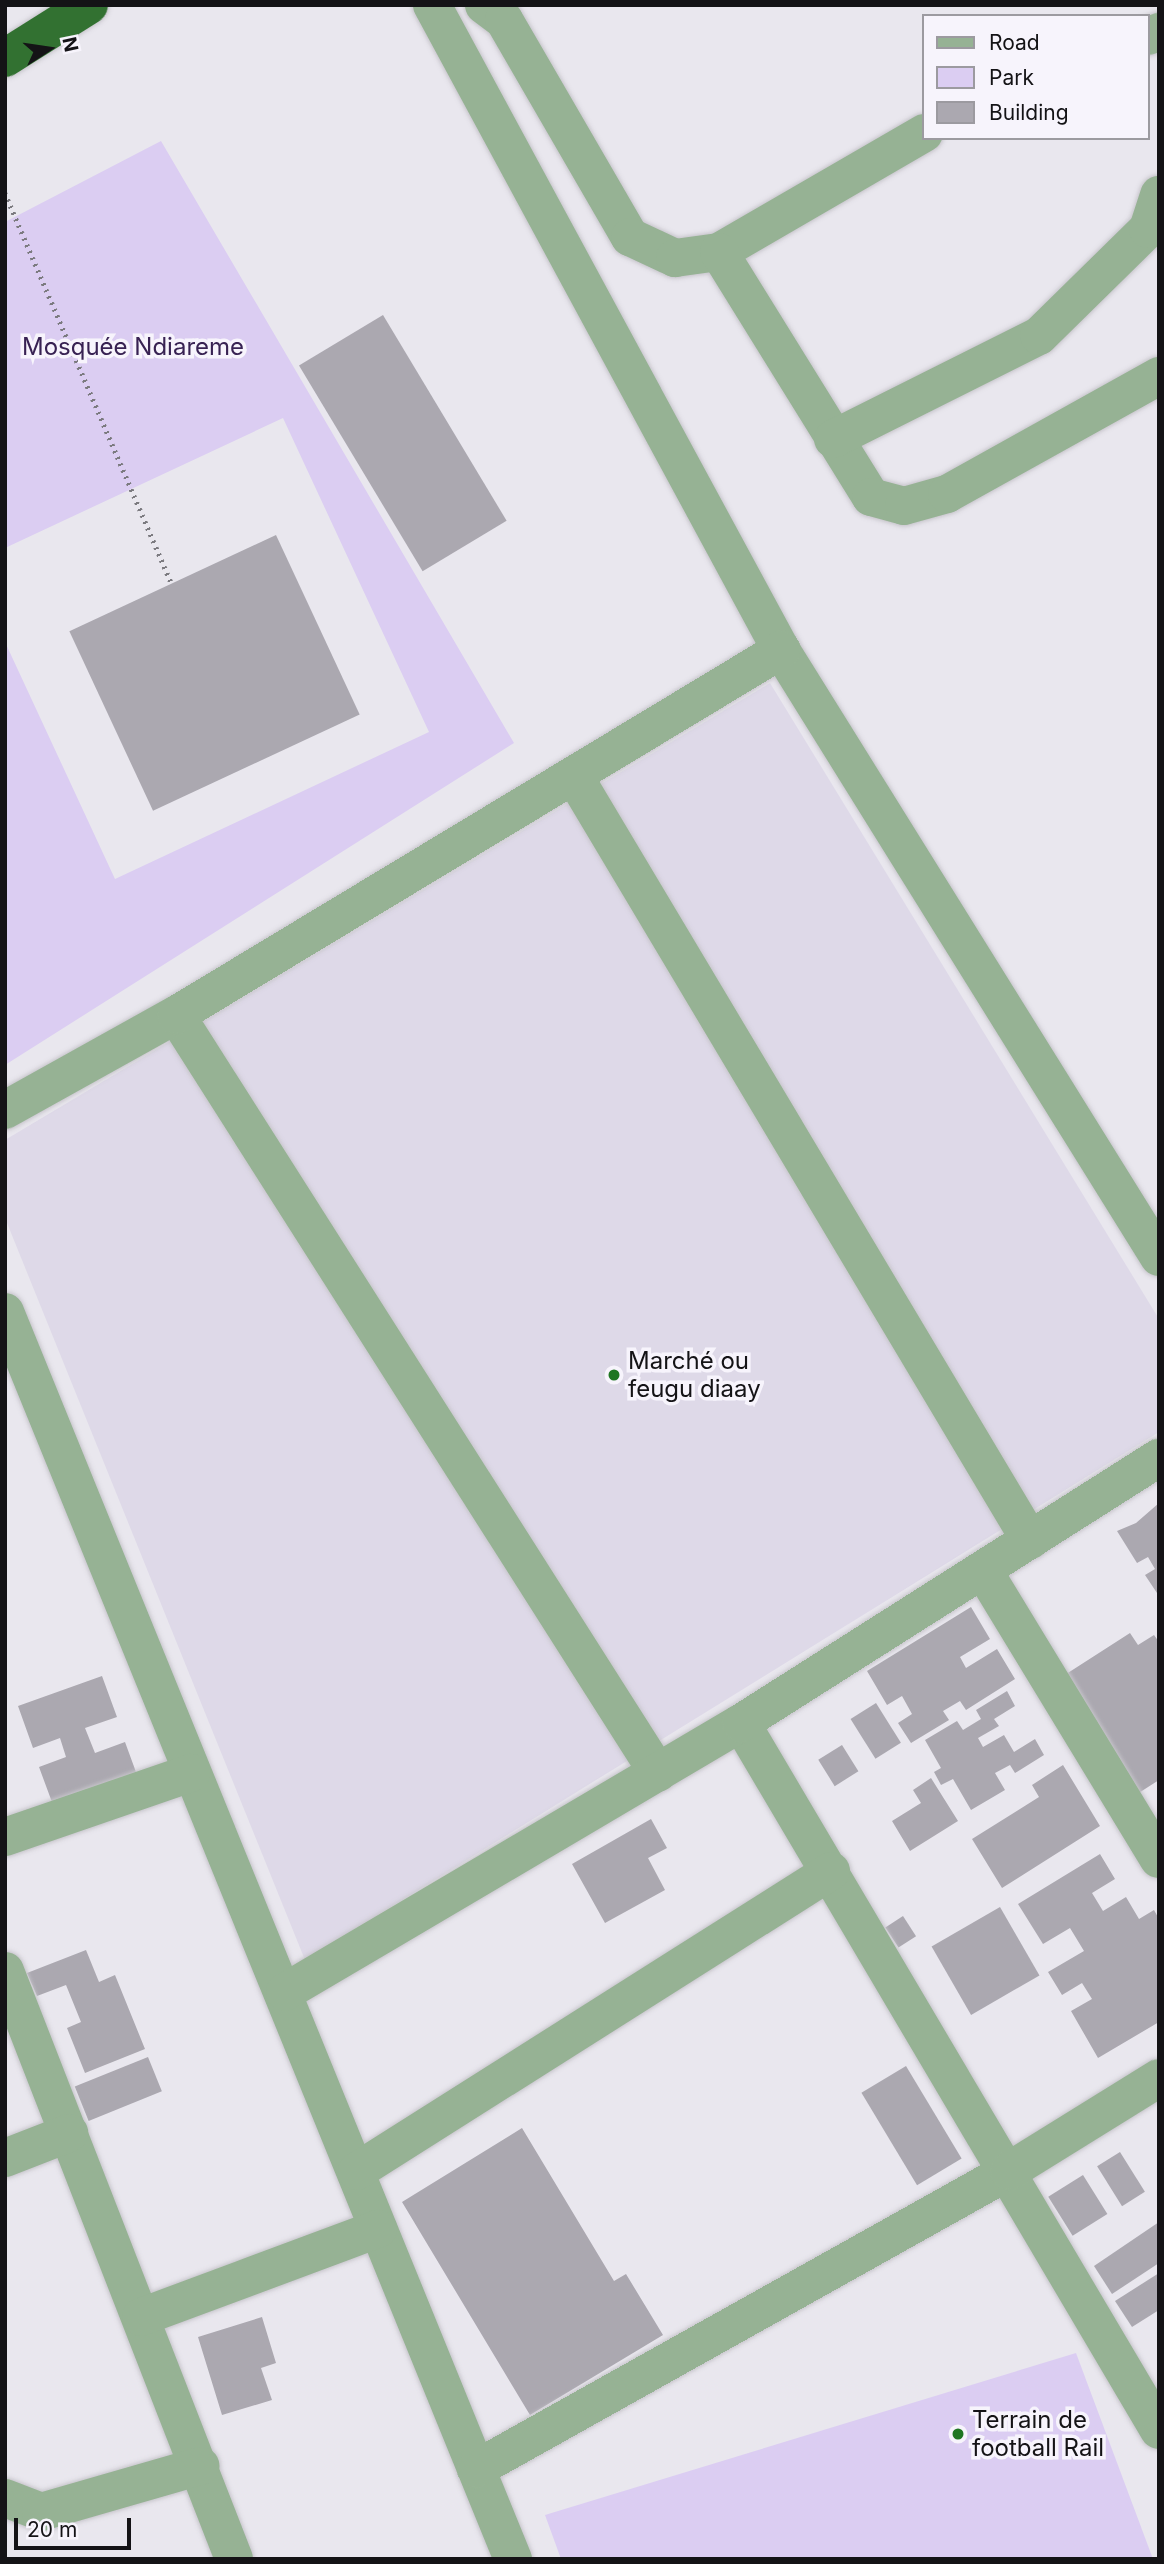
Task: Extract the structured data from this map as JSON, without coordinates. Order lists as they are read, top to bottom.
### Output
{
  "parks": ["Mosquée Ndiareme"],
  "places": ["Marché ou feugu diaay", "Terrain de football Rail"],
  "legend": ["Road", "Park", "Building"],
  "scale_bar": "20 m",
  "north": "right"
}
